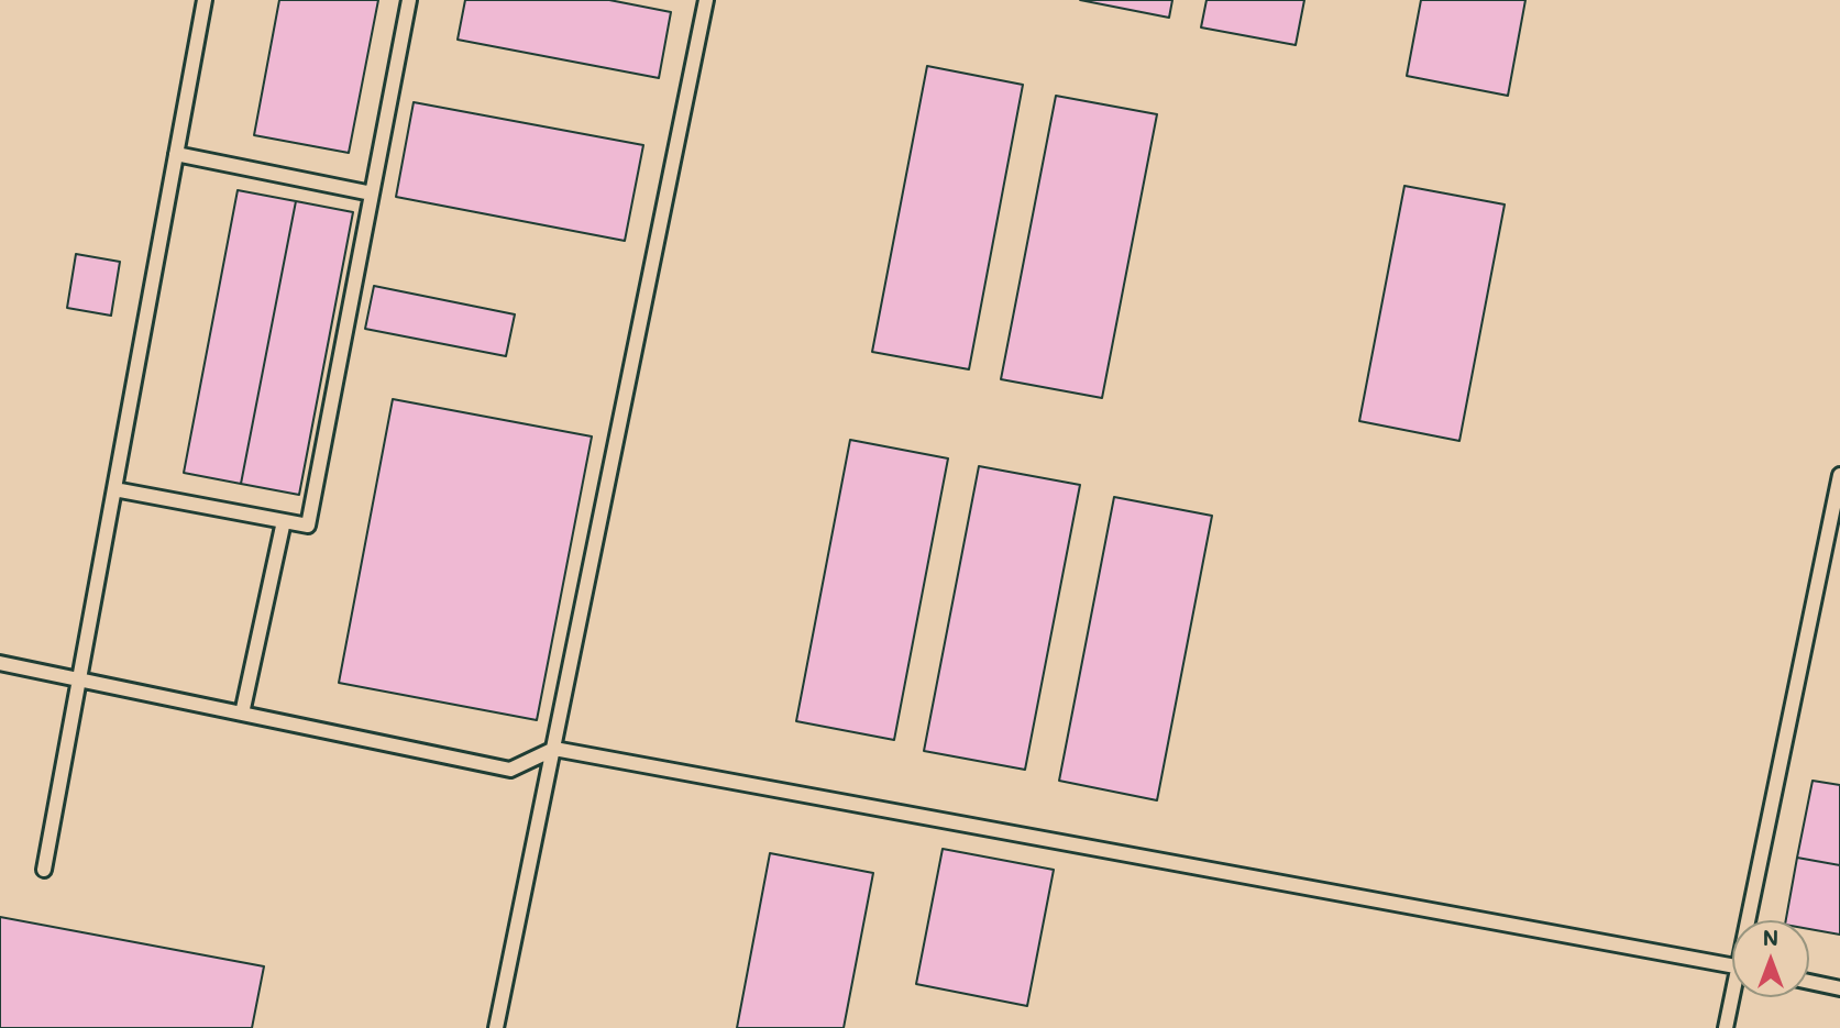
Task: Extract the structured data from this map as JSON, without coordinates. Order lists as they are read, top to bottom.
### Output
{
  "north": "top"
}
